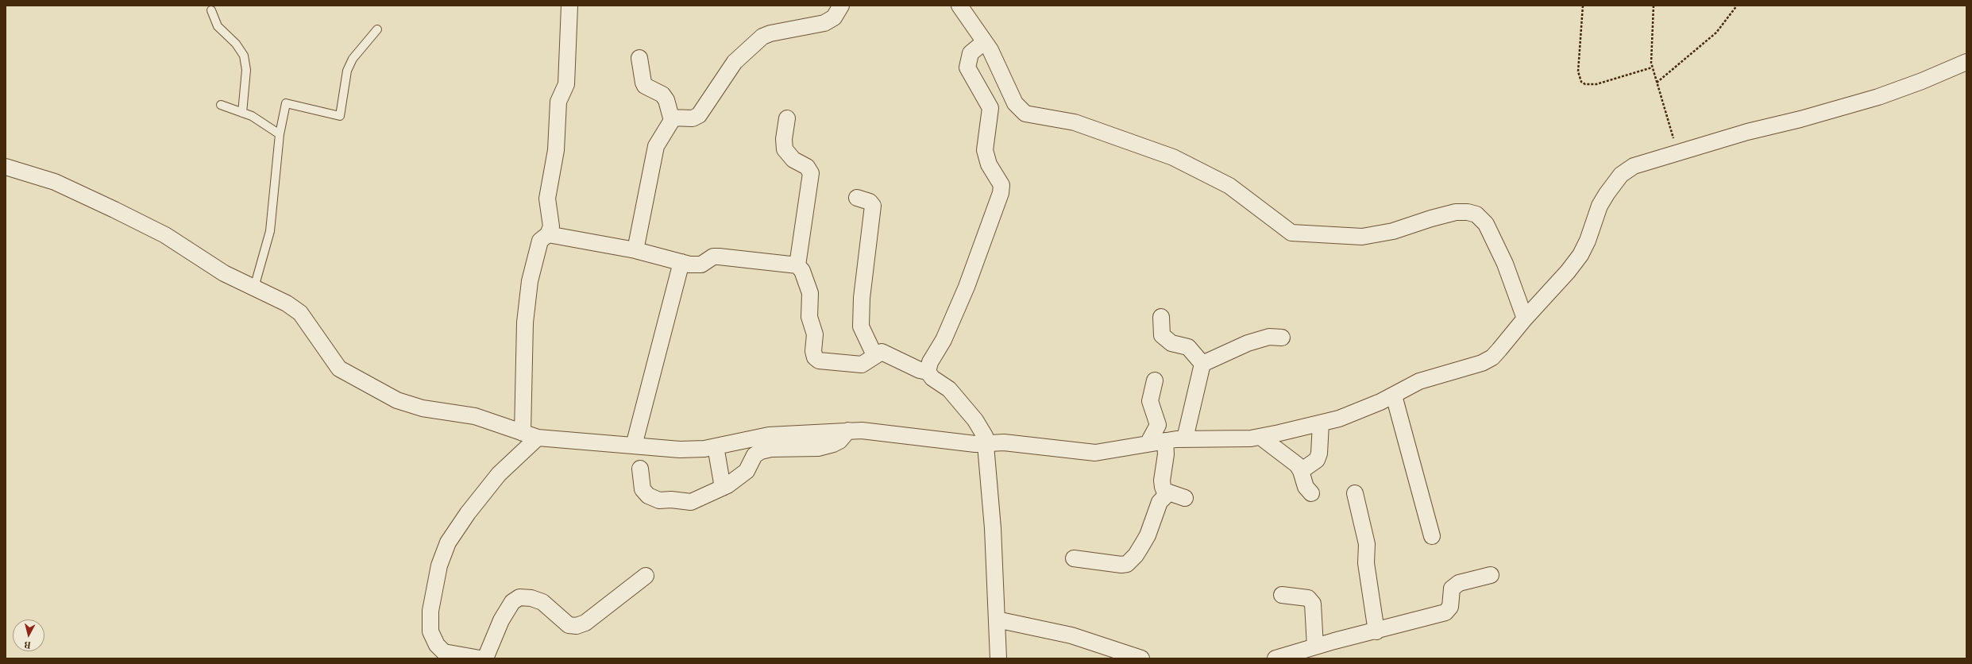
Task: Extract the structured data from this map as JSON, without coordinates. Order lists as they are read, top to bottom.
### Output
{
  "north": "bottom"
}
